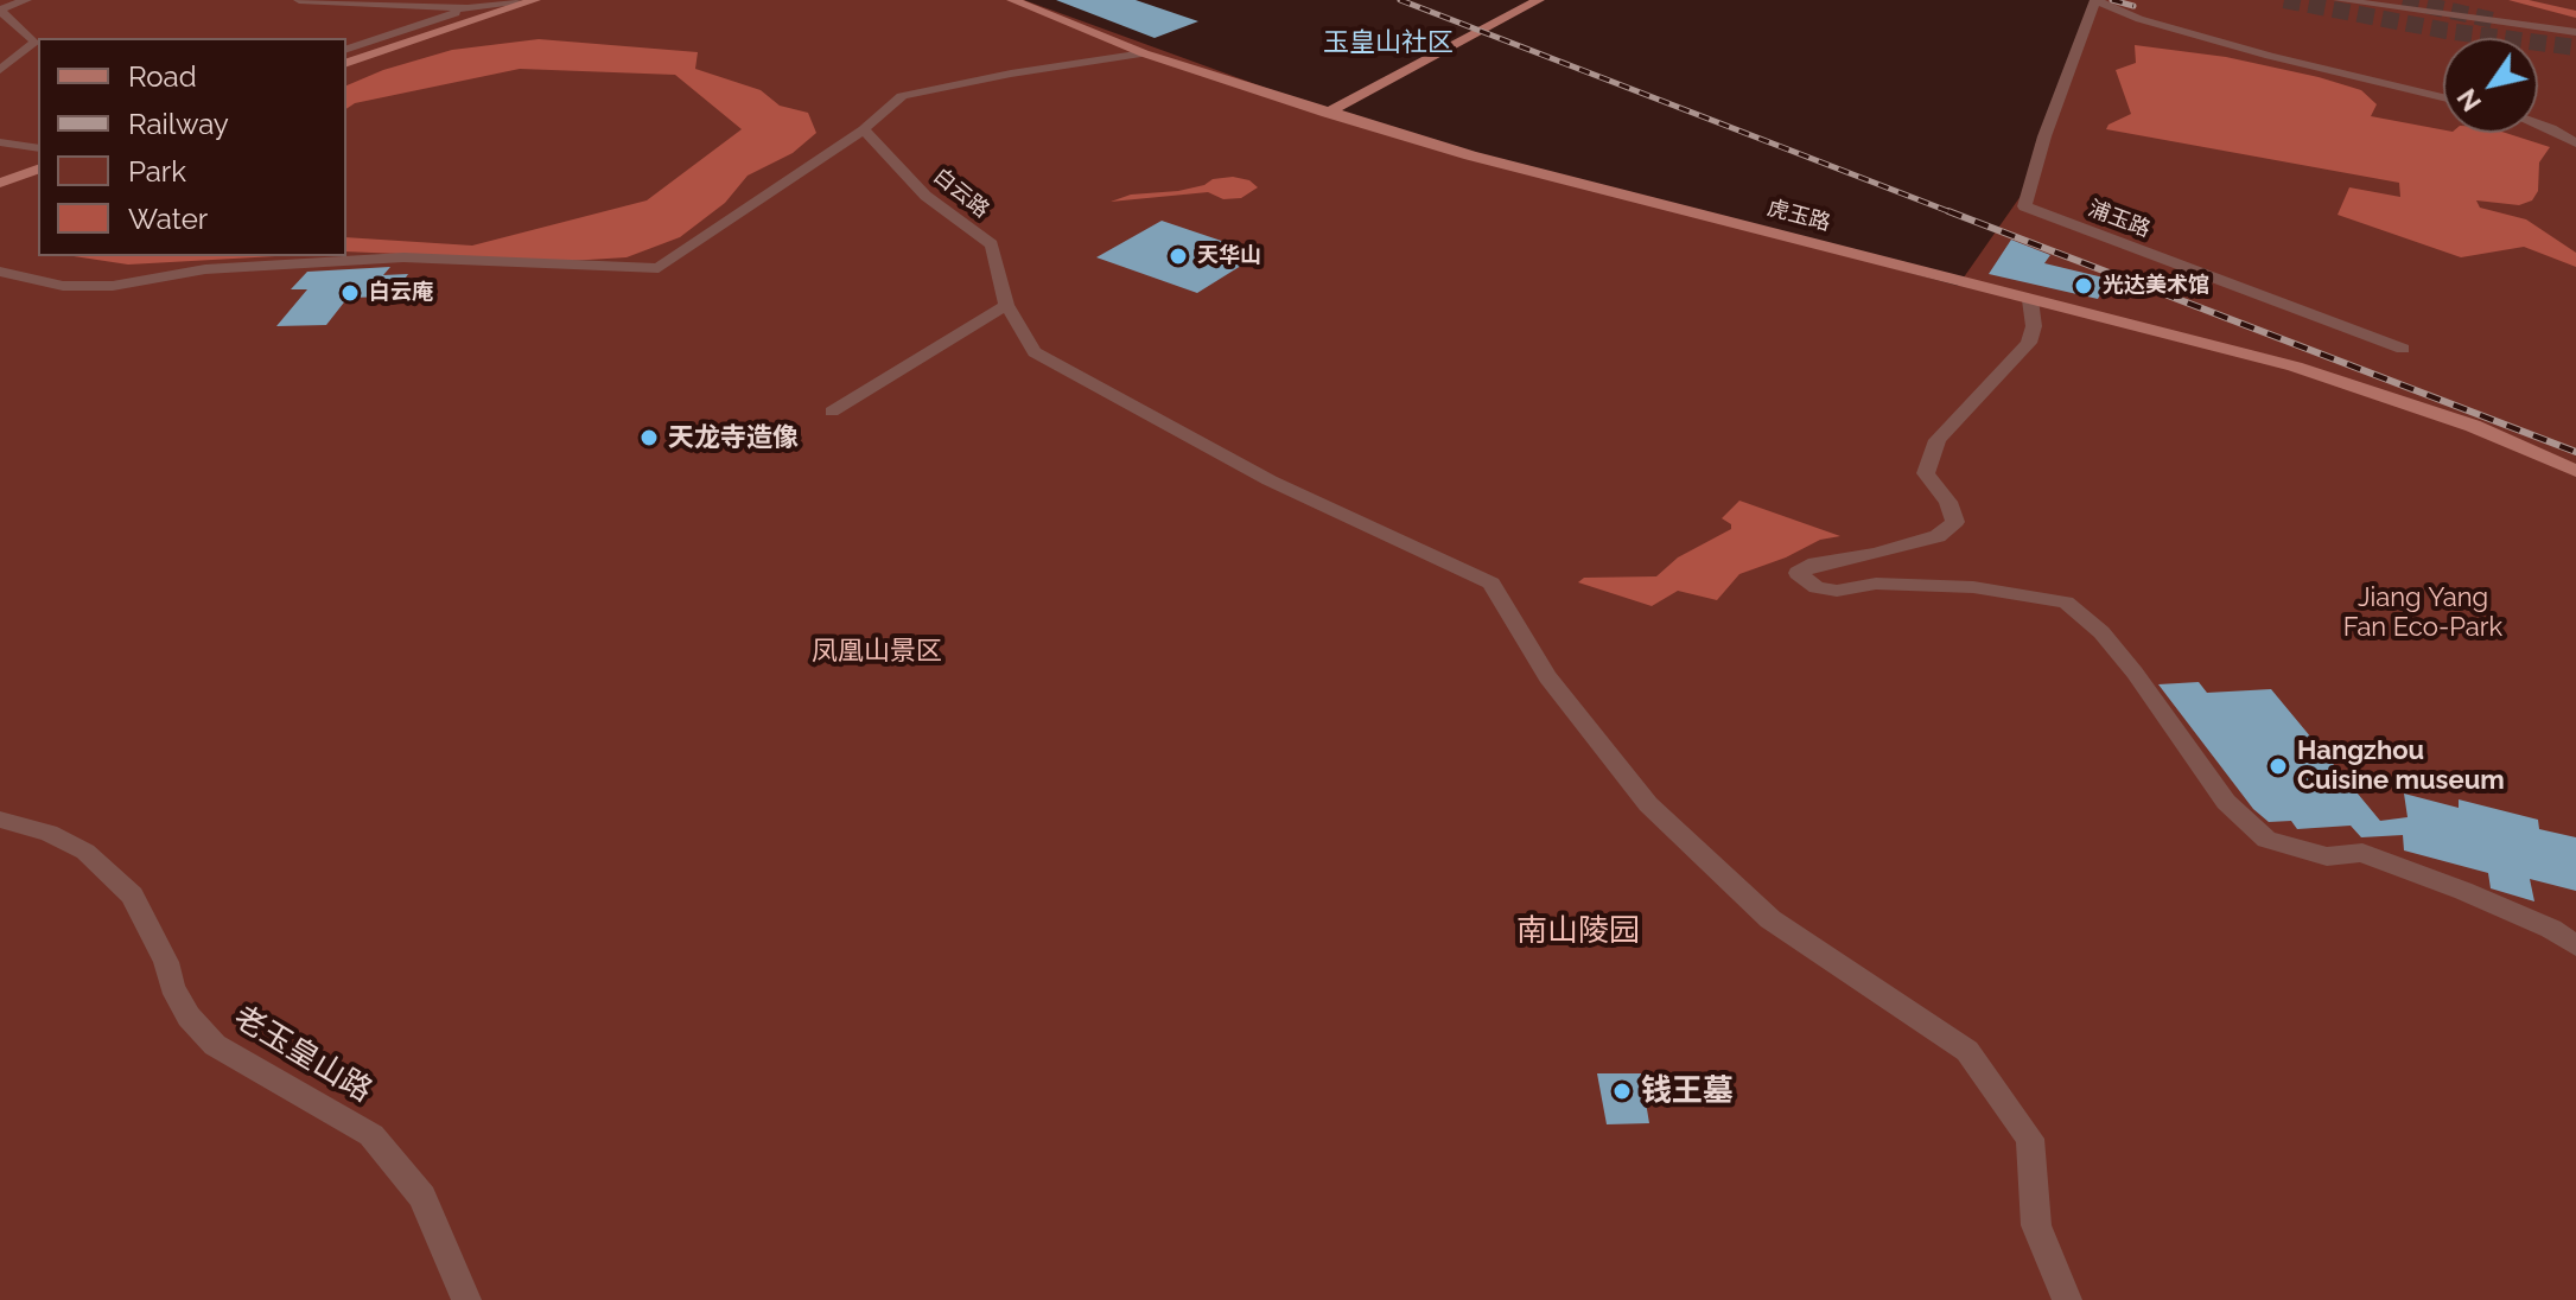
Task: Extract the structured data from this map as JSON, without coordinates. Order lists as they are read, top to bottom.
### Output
{
  "streets": {
    "street": [
      "白云路",
      "虎玉路",
      "浦玉路",
      "老玉皇山路"
    ]
  },
  "districts": ["玉皇山社区"],
  "parks": ["Jiang Yang Fan Eco-Park", "凤凰山景区", "南山陵园"],
  "places": [
    "天华山",
    "光达美术馆",
    "白云庵",
    "天龙寺造像",
    "Hangzhou Cuisine museum",
    "钱王墓"
  ],
  "legend": [
    "Road",
    "Railway",
    "Park",
    "Water"
  ],
  "north": "bottom left"
}
